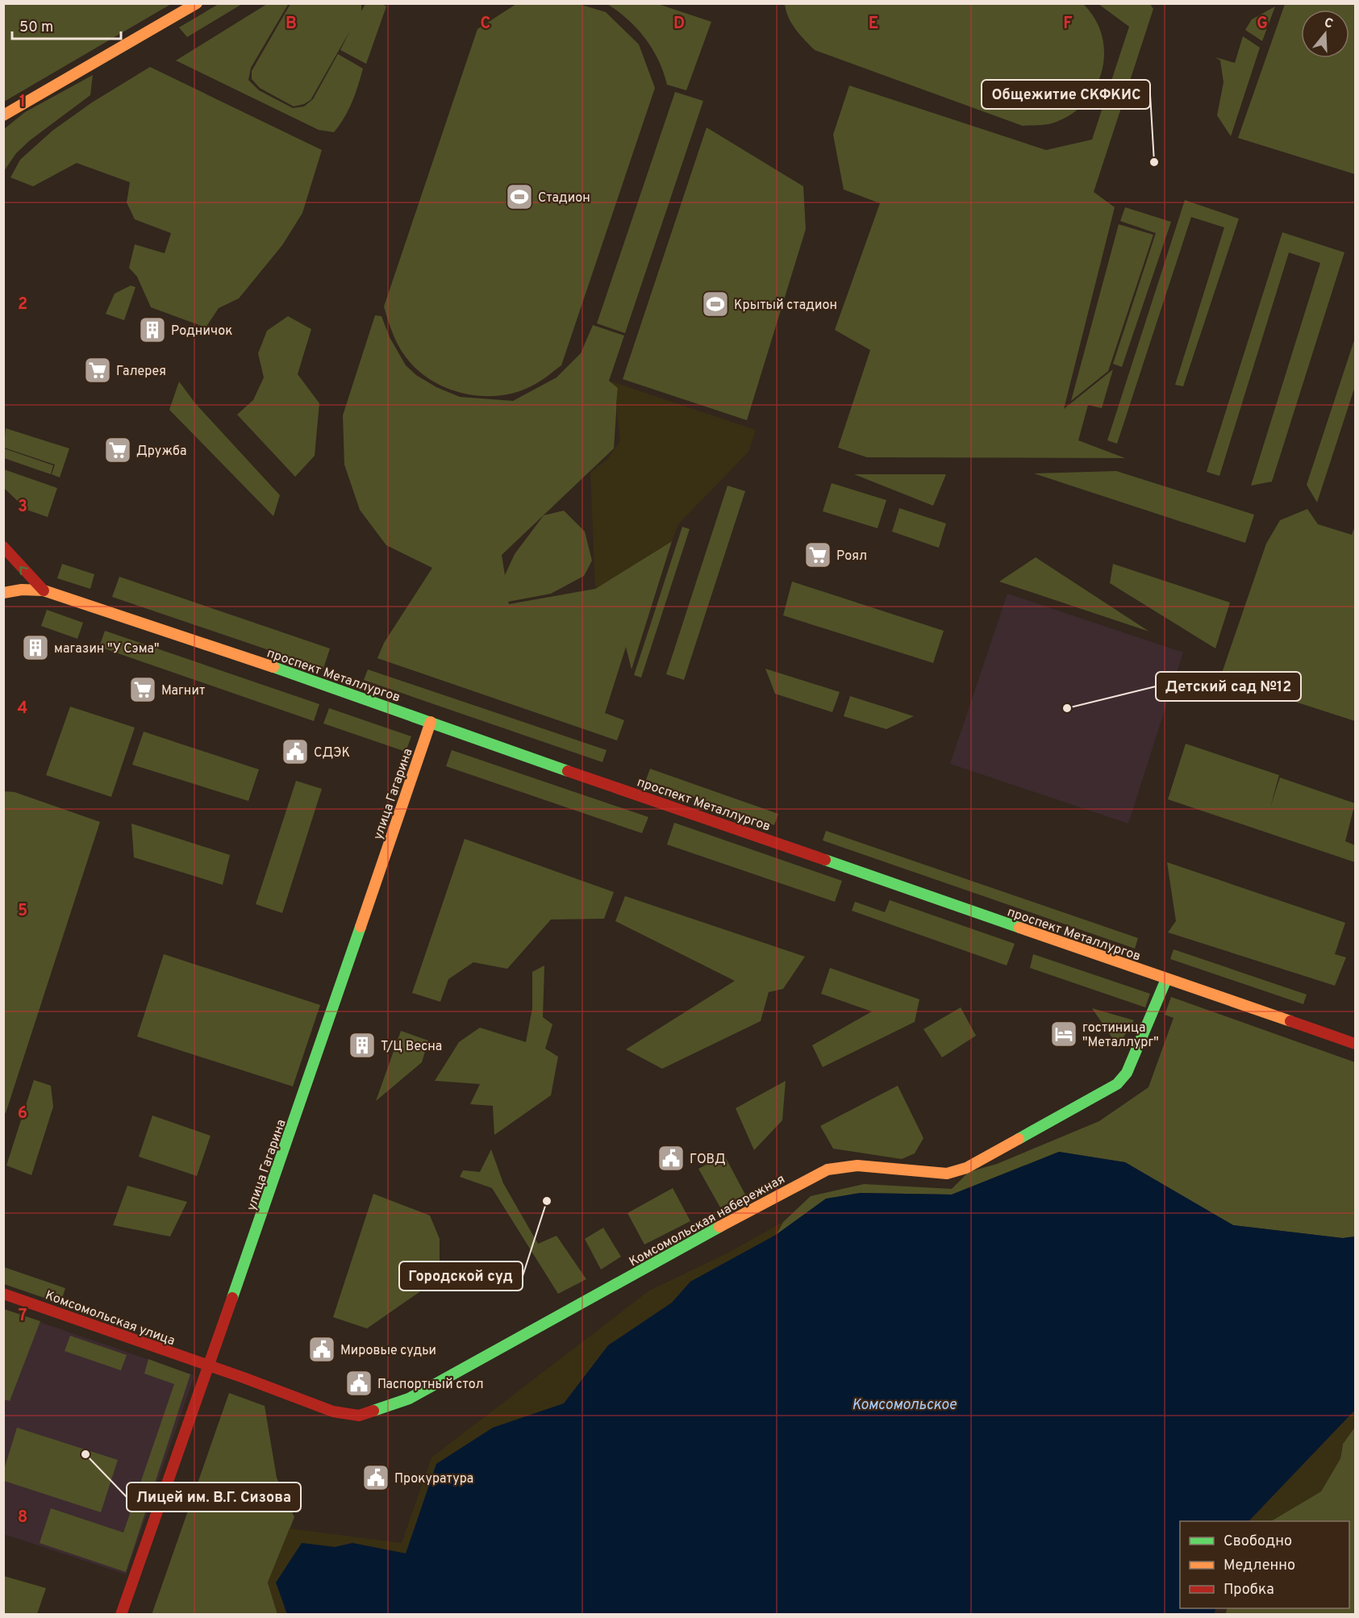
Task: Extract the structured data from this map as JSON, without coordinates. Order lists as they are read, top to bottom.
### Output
{
  "streets": {
    "main road": [
      "проспект Металлургов",
      "улица Гагарина",
      "Комсомольская набережная",
      "Комсомольская улица"
    ]
  },
  "crossings": [
    ["проспект Металлургов", "улица Гагарина"],
    ["проспект Металлургов", "Комсомольская набережная"],
    ["улица Гагарина", "Комсомольская набережная"],
    ["улица Гагарина", "Комсомольская улица"],
    ["Комсомольская набережная", "Комсомольская улица"]
  ],
  "water": ["Комсомольское"],
  "places": {
    "other": [
      "Общежитие СКФКИС",
      "Детский сад №12",
      "Городской суд",
      "Лицей им. В.Г. Сизова"
    ],
    "sports": ["Стадион", "Крытый стадион"],
    "building": ["Родничок", "магазин \"У Сэма\"", "Т/Ц Весна"],
    "supermarket": [
      "Галерея",
      "Дружба",
      "Роял",
      "Магнит"
    ],
    "public building": [
      "СДЭК",
      "ГОВД",
      "Мировые судьи",
      "Паспортный стол",
      "Прокуратура"
    ],
    "hotel": ["гостиница \"Металлург\""]
  },
  "legend": ["Свободно", "Медленно", "Пробка"],
  "scale_bar": "50 m",
  "north": "top",
  "grid": {
    "columns": [
      "B",
      "C",
      "D",
      "E",
      "F",
      "G"
    ],
    "rows": [
      "1",
      "2",
      "3",
      "4",
      "5",
      "6",
      "7",
      "8"
    ]
  }
}
